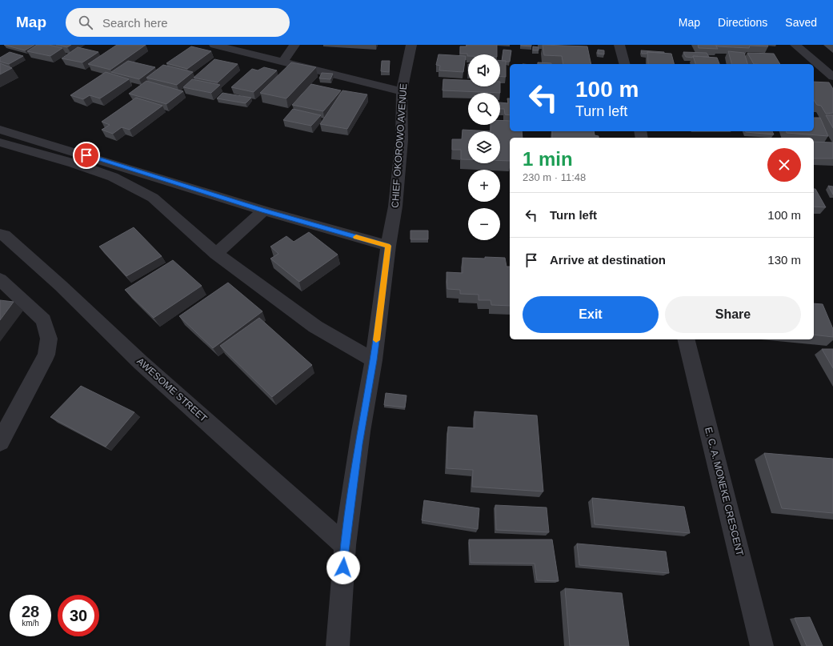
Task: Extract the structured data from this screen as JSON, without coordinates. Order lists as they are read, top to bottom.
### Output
{
  "streets": {
    "street": ["CHIEF OKOROWO AVENUE", "AWESOME STREET", "E. C. A. MONEKE CRESCENT"]
  },
  "crossings": [
    ["CHIEF OKOROWO AVENUE", "AWESOME STREET"]
  ],
  "page": {
    "header": "Map",
    "search": "Search here",
    "nav": ["Map", "Directions", "Saved"],
    "map_buttons": ["+", "−"],
    "turn": ["100 m", "Turn left"],
    "heading": ["1 min", "230 m · 11:48"],
    "list": [
      {
        "name": "Turn left",
        "value": "100 m"
      },
      {
        "name": "Arrive at destination",
        "value": "130 m"
      }
    ],
    "buttons": ["Exit", "Share"],
    "speed": "28 km/h",
    "limit": "30"
  }
}
